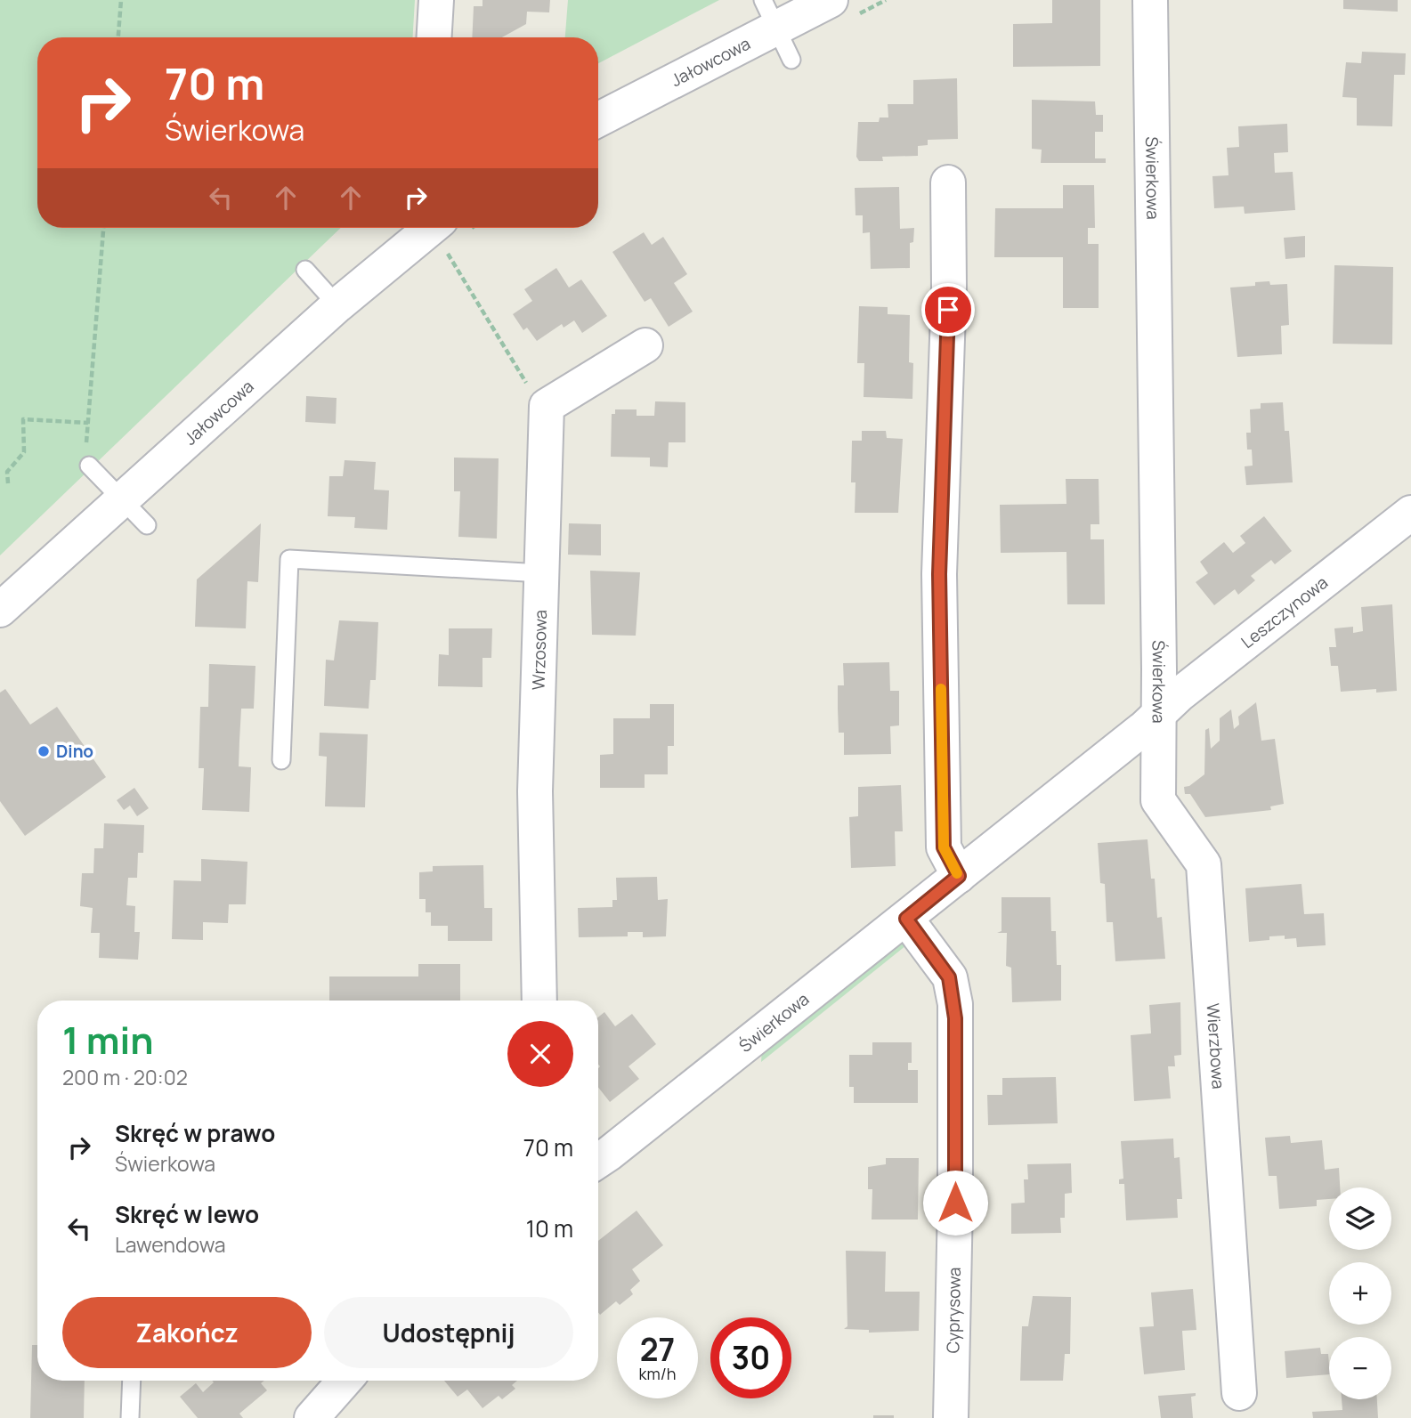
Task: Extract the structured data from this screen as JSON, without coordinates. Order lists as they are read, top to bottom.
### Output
{
  "streets": {
    "street": [
      "Jałowcowa",
      "Świerkowa",
      "Leszczynowa",
      "Wrzosowa",
      "Wierzbowa",
      "Cyprysowa"
    ]
  },
  "crossings": [
    ["Świerkowa", "Leszczynowa"],
    ["Świerkowa", "Wierzbowa"],
    ["Świerkowa", "Cyprysowa"],
    ["Leszczynowa", "Wierzbowa"]
  ],
  "places": ["Dino"],
  "page": {
    "turn": ["70 m", "Świerkowa"],
    "heading": ["1 min", "200 m · 20:02"],
    "list": [
      {
        "name": "Skręć w prawo",
        "note": "Świerkowa",
        "value": "70 m"
      },
      {
        "name": "Skręć w lewo",
        "note": "Lawendowa",
        "value": "10 m"
      }
    ],
    "map_buttons": ["+", "−"],
    "buttons": ["Zakończ", "Udostępnij"],
    "speed": "27 km/h",
    "limit": "30"
  }
}
